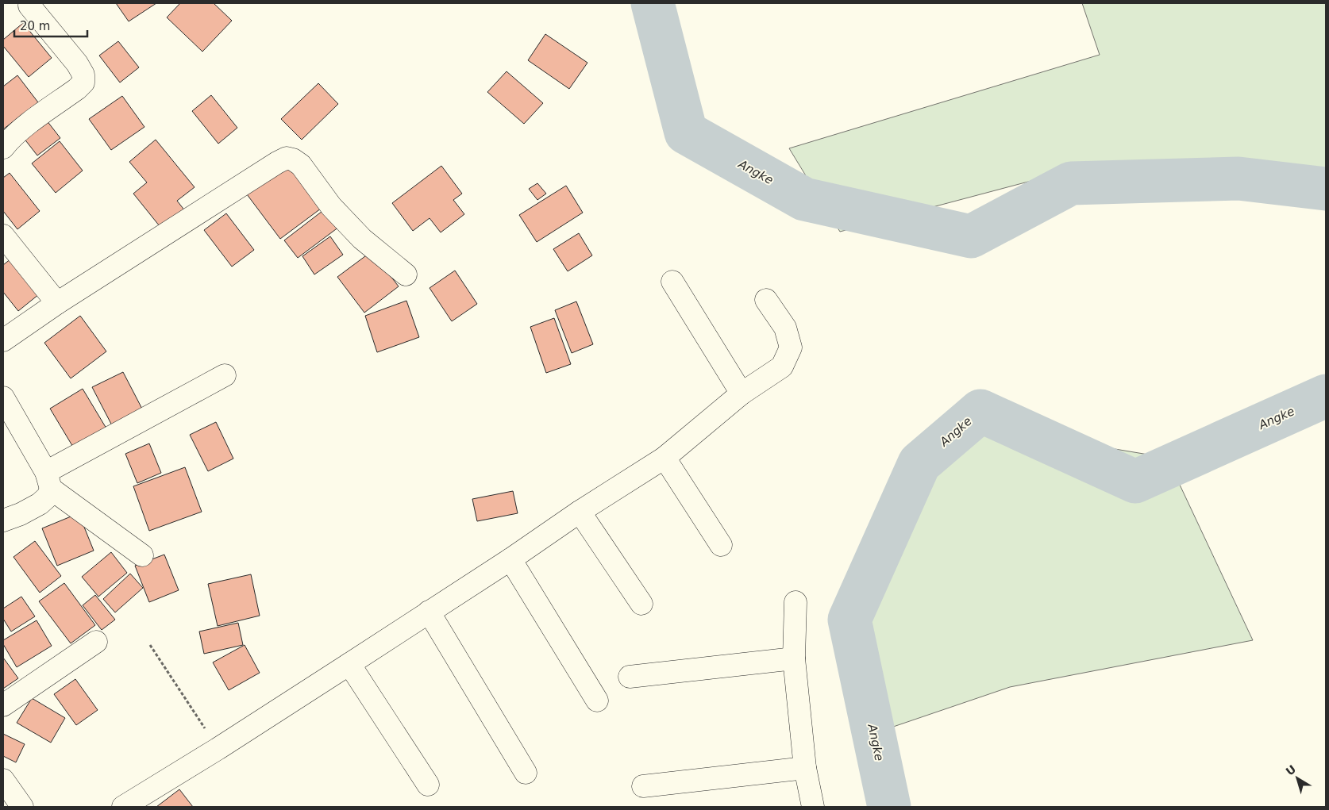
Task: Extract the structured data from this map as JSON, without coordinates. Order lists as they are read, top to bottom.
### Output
{
  "water": ["Angke"],
  "scale_bar": "20 m",
  "north": "top left"
}
